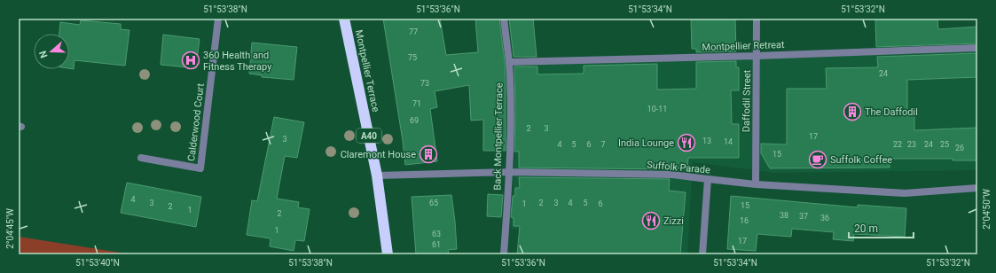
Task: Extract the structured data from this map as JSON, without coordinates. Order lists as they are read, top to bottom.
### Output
{
  "streets": {
    "highway": ["Montpellier Terrace", "A40"],
    "street": [
      "Montpellier Retreat",
      "Daffodil Street",
      "Calderwood Court",
      "Back Montpellier Terrace",
      "Suffolk Parade"
    ]
  },
  "crossings": [
    ["Montpellier Retreat", "Daffodil Street"],
    ["Montpellier Retreat", "Back Montpellier Terrace"],
    ["Montpellier Terrace", "Suffolk Parade"],
    ["Daffodil Street", "Suffolk Parade"],
    ["Back Montpellier Terrace", "Suffolk Parade"]
  ],
  "places": {
    "hospital": ["360 Health and Fitness Therapy"],
    "building": ["The Daffodil", "Claremont House"],
    "restaurant": ["India Lounge", "Zizzi"],
    "cafe": ["Suffolk Coffee"]
  },
  "house_numbers": [
    "77",
    "75",
    "24",
    "73",
    "71",
    "10-11",
    "69",
    "2",
    "3",
    "17",
    "3",
    "13",
    "14",
    "4",
    "5",
    "6",
    "7",
    "22",
    "23",
    "24",
    "25",
    "26",
    "15",
    "4",
    "3",
    "65",
    "2",
    "3",
    "4",
    "5",
    "1",
    "6",
    "15",
    "2",
    "1",
    "2",
    "38",
    "37",
    "36",
    "16",
    "1",
    "63",
    "17",
    "61"
  ],
  "scale_bar": "20 m",
  "north": "left",
  "coordinates": [
    "51°53'38\"N",
    "51°53'36\"N",
    "51°53'34\"N",
    "51°53'32\"N",
    "2°04'50\"W",
    "2°04'45\"W",
    "51°53'40\"N"
  ]
}
